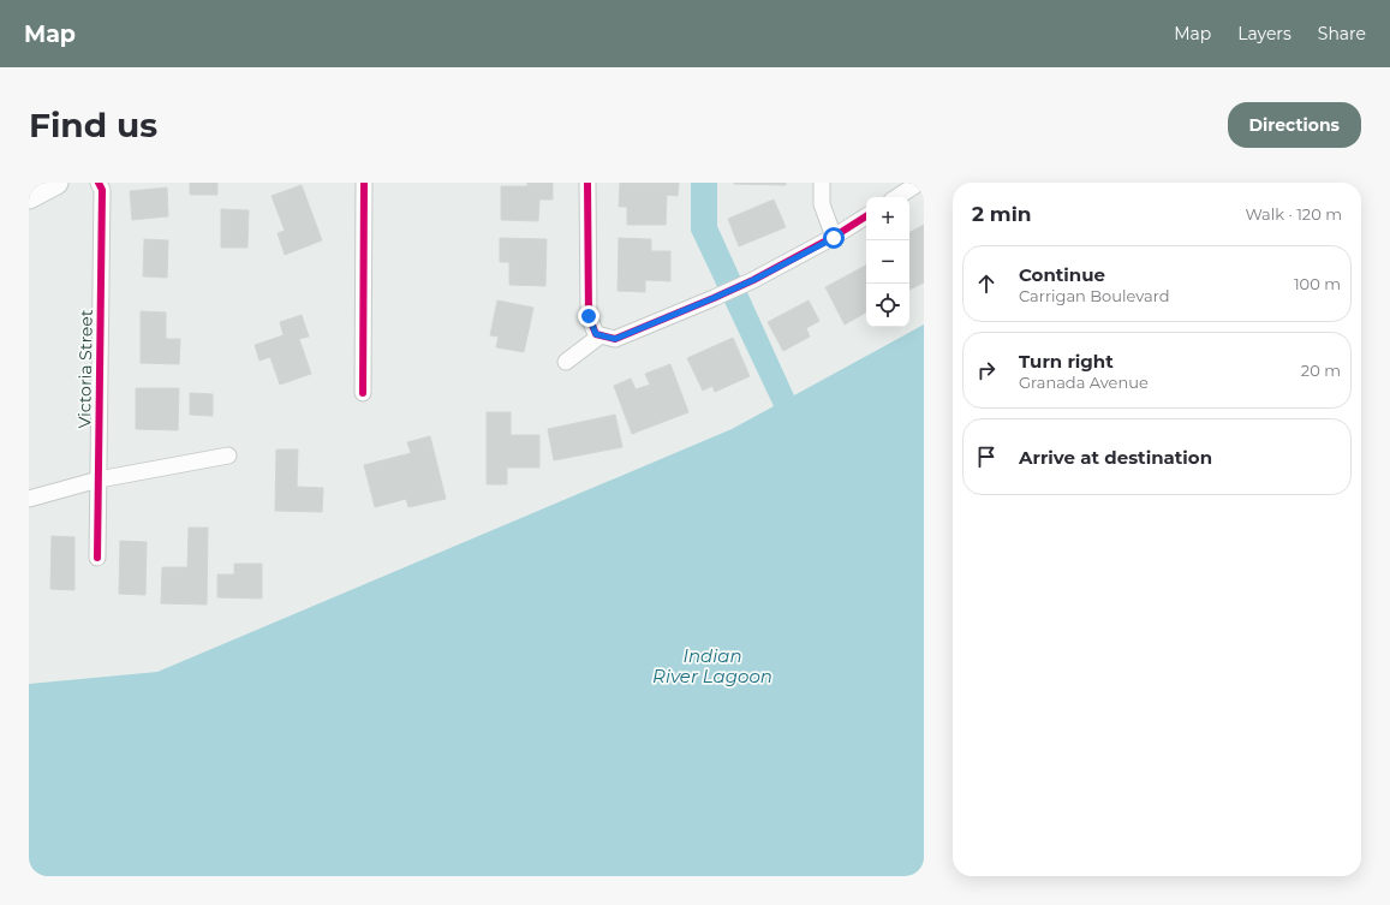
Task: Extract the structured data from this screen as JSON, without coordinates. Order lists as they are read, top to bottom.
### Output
{
  "streets": {
    "street": ["Victoria Street"]
  },
  "water": ["Indian River Lagoon"],
  "page": {
    "header": "Map",
    "nav": ["Map", "Layers", "Share"],
    "buttons": "Directions",
    "title": "Find us",
    "heading": ["2 min", "Walk · 120 m"],
    "map_buttons": ["+", "−"],
    "list": [
      ["Continue", "Carrigan Boulevard", "100 m"],
      ["Turn right", "Granada Avenue", "20 m"],
      "Arrive at destination"
    ]
  }
}
